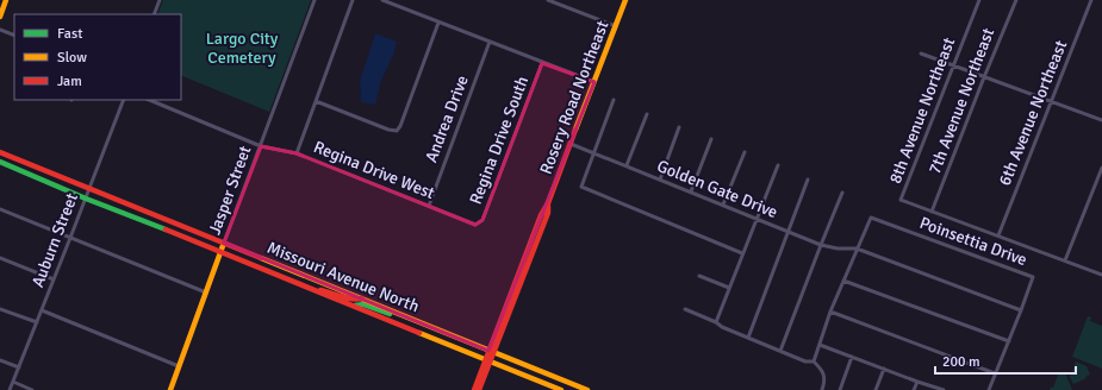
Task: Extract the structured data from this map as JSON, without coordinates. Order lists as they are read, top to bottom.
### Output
{
  "streets": {
    "main road": ["Rosery Road Northeast", "Jasper Street", "Missouri Avenue North"],
    "street": [
      "7th Avenue Northeast",
      "8th Avenue Northeast",
      "6th Avenue Northeast",
      "Andrea Drive",
      "Regina Drive South",
      "Regina Drive West",
      "Golden Gate Drive",
      "Auburn Street",
      "Poinsettia Drive"
    ]
  },
  "crossings": [
    ["Rosery Road Northeast", "Golden Gate Drive"],
    ["Rosery Road Northeast", "Missouri Avenue North"],
    ["7th Avenue Northeast", "8th Avenue Northeast"],
    ["Andrea Drive", "Regina Drive West"],
    ["Regina Drive South", "Regina Drive West"],
    ["Regina Drive West", "Jasper Street"],
    ["Golden Gate Drive", "Poinsettia Drive"],
    ["Jasper Street", "Missouri Avenue North"],
    ["Auburn Street", "Missouri Avenue North"]
  ],
  "parks": ["Largo City Cemetery"],
  "legend": ["Fast", "Slow", "Jam"],
  "scale_bar": "200 m"
}
